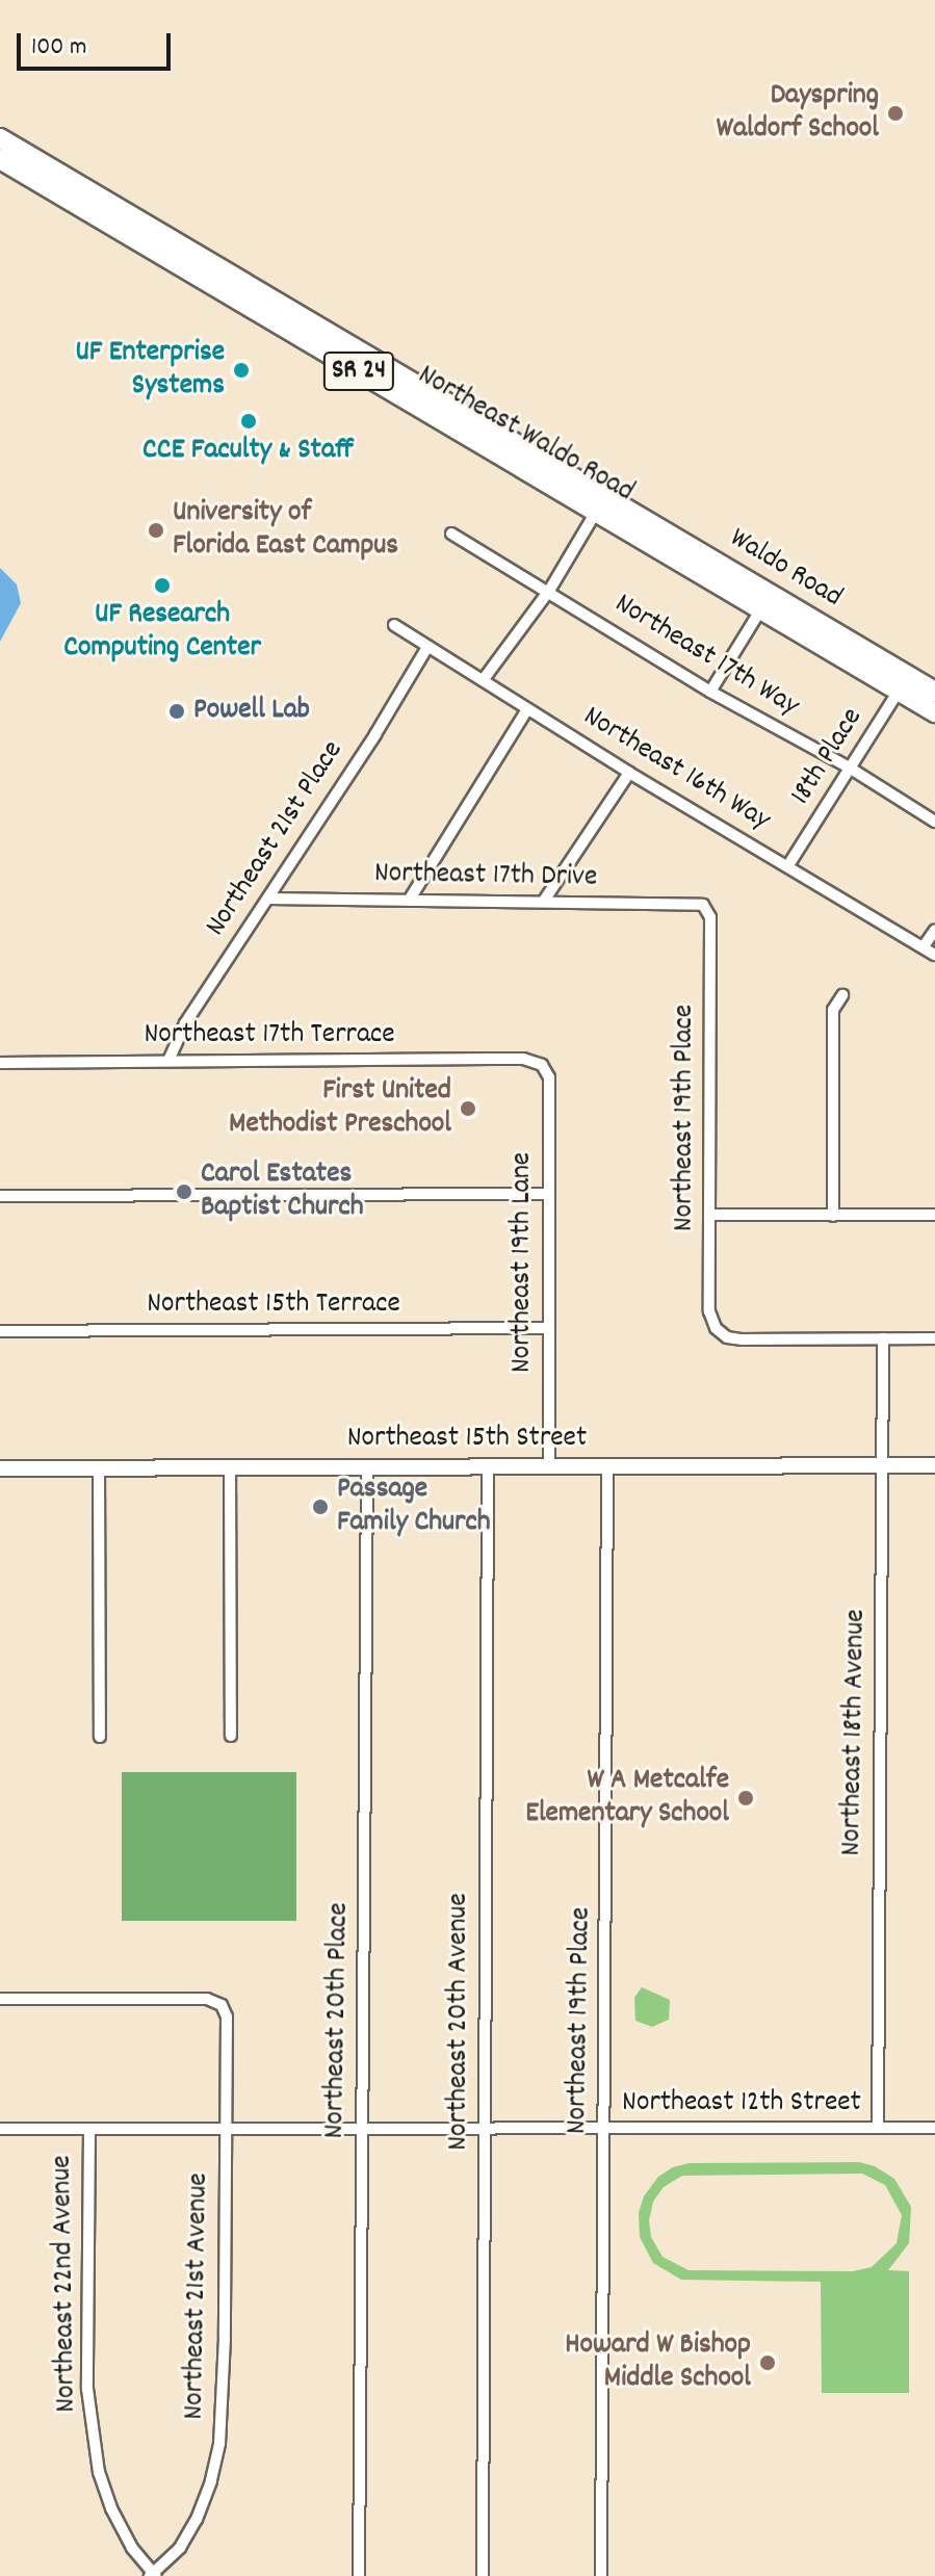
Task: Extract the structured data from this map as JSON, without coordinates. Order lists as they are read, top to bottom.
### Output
{
  "streets": {
    "highway": ["SR 24", "Northeast Waldo Road", "Waldo Road"],
    "street": [
      "Northeast 17th Way",
      "18th Place",
      "Northeast 16th Way",
      "Northeast 21st Place",
      "Northeast 17th Drive",
      "Northeast 17th Terrace",
      "Northeast 19th Place",
      "Northeast 19th Lane",
      "Northeast 15th Terrace",
      "Northeast 15th Street",
      "Northeast 18th Avenue",
      "Northeast 20th Place",
      "Northeast 20th Avenue",
      "Northeast 12th Street",
      "Northeast 22nd Avenue",
      "Northeast 21st Avenue"
    ]
  },
  "crossings": [
    ["SR 24", "Waldo Road"],
    ["SR 24", "18th Place"],
    ["Northeast Waldo Road", "Waldo Road"],
    ["Waldo Road", "18th Place"],
    ["Northeast 17th Way", "18th Place"],
    ["18th Place", "Northeast 16th Way"],
    ["Northeast 16th Way", "Northeast 21st Place"],
    ["Northeast 21st Place", "Northeast 17th Drive"],
    ["Northeast 21st Place", "Northeast 17th Terrace"],
    ["Northeast 17th Drive", "Northeast 19th Place"],
    ["Northeast 17th Terrace", "Northeast 19th Lane"],
    ["Northeast 19th Place", "Northeast 15th Street"],
    ["Northeast 19th Place", "Northeast 18th Avenue"],
    ["Northeast 19th Place", "Northeast 12th Street"],
    ["Northeast 19th Lane", "Northeast 15th Terrace"],
    ["Northeast 19th Lane", "Northeast 15th Street"],
    ["Northeast 15th Street", "Northeast 18th Avenue"],
    ["Northeast 15th Street", "Northeast 20th Place"],
    ["Northeast 15th Street", "Northeast 20th Avenue"],
    ["Northeast 18th Avenue", "Northeast 12th Street"],
    ["Northeast 20th Place", "Northeast 12th Street"],
    ["Northeast 20th Avenue", "Northeast 12th Street"],
    ["Northeast 12th Street", "Northeast 22nd Avenue"],
    ["Northeast 12th Street", "Northeast 21st Avenue"],
    ["Northeast 22nd Avenue", "Northeast 21st Avenue"]
  ],
  "places": [
    "Dayspring Waldorf School",
    "UF Enterprise Systems",
    "CCE Faculty & Staff",
    "University of Florida East Campus",
    "UF Research Computing Center",
    "Powell Lab",
    "First United Methodist Preschool",
    "Carol Estates Baptist Church",
    "Passage Family Church",
    "W A Metcalfe Elementary School",
    "Howard W Bishop Middle School"
  ],
  "scale_bar": "100 m"
}
